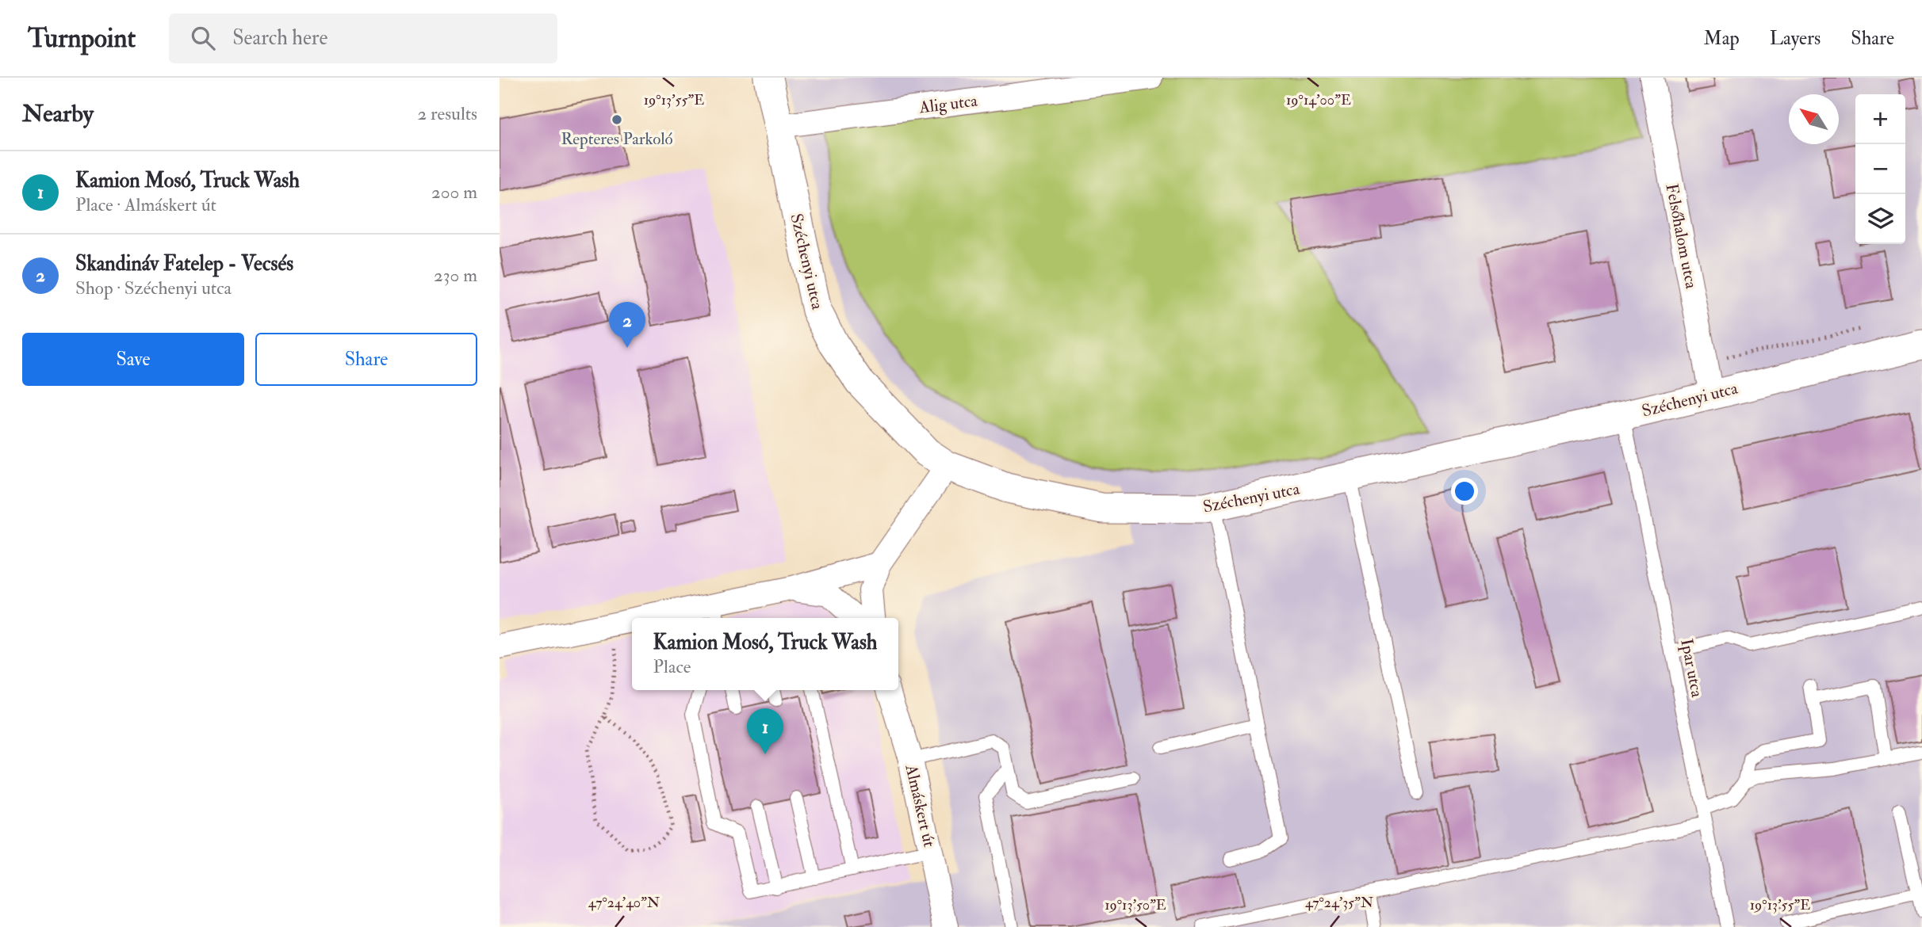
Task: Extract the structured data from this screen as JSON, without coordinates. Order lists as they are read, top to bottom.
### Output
{
  "streets": {
    "street": [
      "Alig utca",
      "Felsőhalom utca",
      "Széchenyi utca",
      "Almáskert út"
    ],
    "lane": ["Ipar utca"]
  },
  "crossings": [
    ["Alig utca", "Széchenyi utca"],
    ["Felsőhalom utca", "Széchenyi utca"],
    ["Széchenyi utca", "Ipar utca"]
  ],
  "places": ["Repteres Parkoló"],
  "north": "top left",
  "page": {
    "header": "Turnpoint",
    "search": "Search here",
    "nav": ["Map", "Layers", "Share"],
    "heading": ["Nearby", "2 results"],
    "map_buttons": ["+", "−"],
    "list": [
      {
        "mark": "1",
        "name": "Kamion Mosó, Truck Wash",
        "note": "Place · Almáskert út",
        "value": "200 m"
      },
      {
        "mark": "2",
        "name": "Skandináv Fatelep - Vecsés",
        "note": "Shop · Széchenyi utca",
        "value": "230 m"
      }
    ],
    "pins": ["2", "1"],
    "buttons": ["Save", "Share"],
    "popup": ["Kamion Mosó, Truck Wash", "Place"]
  },
  "coordinates": [
    "19°13'55\"E",
    "19°14'00\"E",
    "47°24'40\"N",
    "47°24'35\"N",
    "19°13'50\"E"
  ]
}
